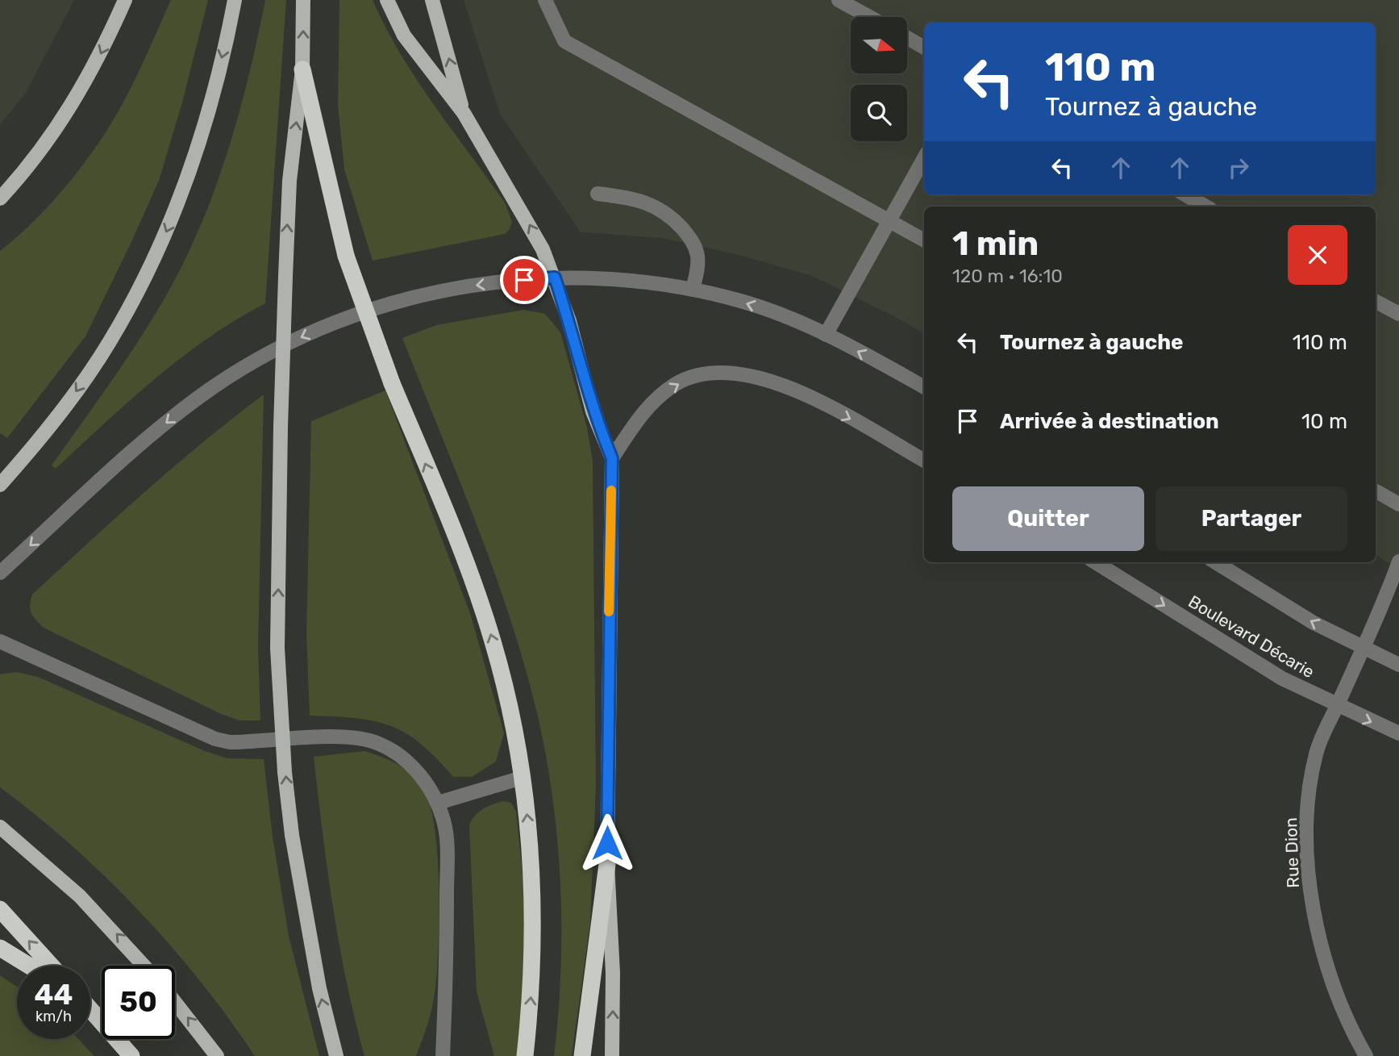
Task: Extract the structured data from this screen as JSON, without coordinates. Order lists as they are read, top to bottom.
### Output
{
  "streets": {
    "street": ["Boulevard Décarie", "Rue Dion"]
  },
  "crossings": [
    ["Boulevard Décarie", "Rue Dion"]
  ],
  "north": "right",
  "page": {
    "turn": ["110 m", "Tournez à gauche"],
    "heading": ["1 min", "120 m · 16:10"],
    "list": [
      {
        "name": "Tournez à gauche",
        "value": "110 m"
      },
      {
        "name": "Arrivée à destination",
        "value": "10 m"
      }
    ],
    "buttons": ["Quitter", "Partager"],
    "speed": "44 km/h",
    "limit": "50"
  }
}
